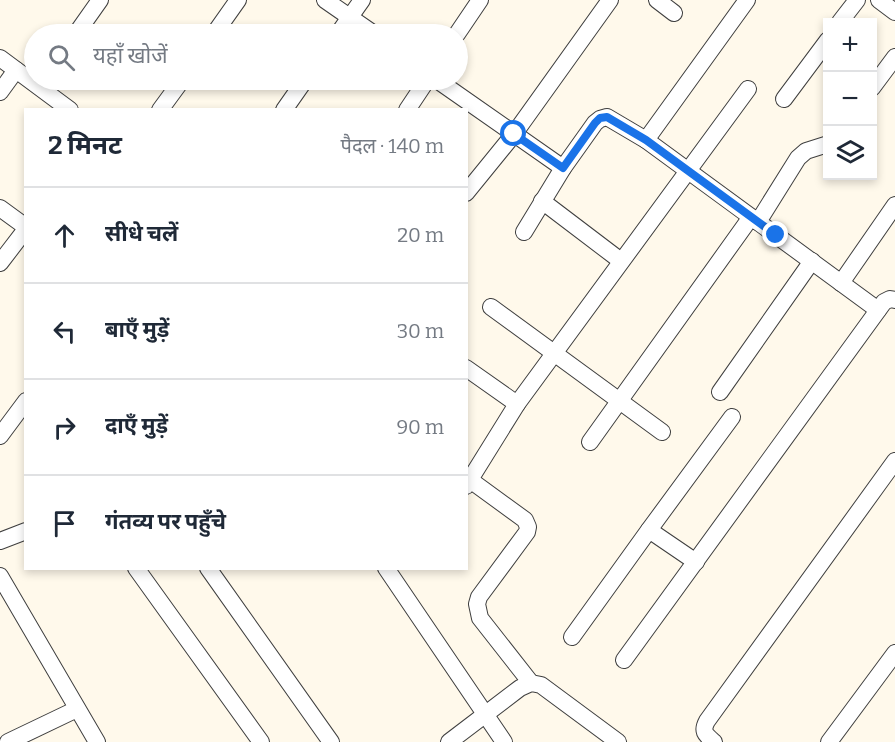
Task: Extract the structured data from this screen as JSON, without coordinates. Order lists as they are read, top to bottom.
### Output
{
  "page": {
    "map_buttons": ["+", "−"],
    "search": "यहाँ खोजें",
    "heading": ["2 मिनट", "पैदल · 140 m"],
    "list": [
      ["सीधे चलें", "20 m"],
      ["बाएँ मुड़ें", "30 m"],
      ["दाएँ मुड़ें", "90 m"],
      "गंतव्य पर पहुँचे"
    ]
  }
}
